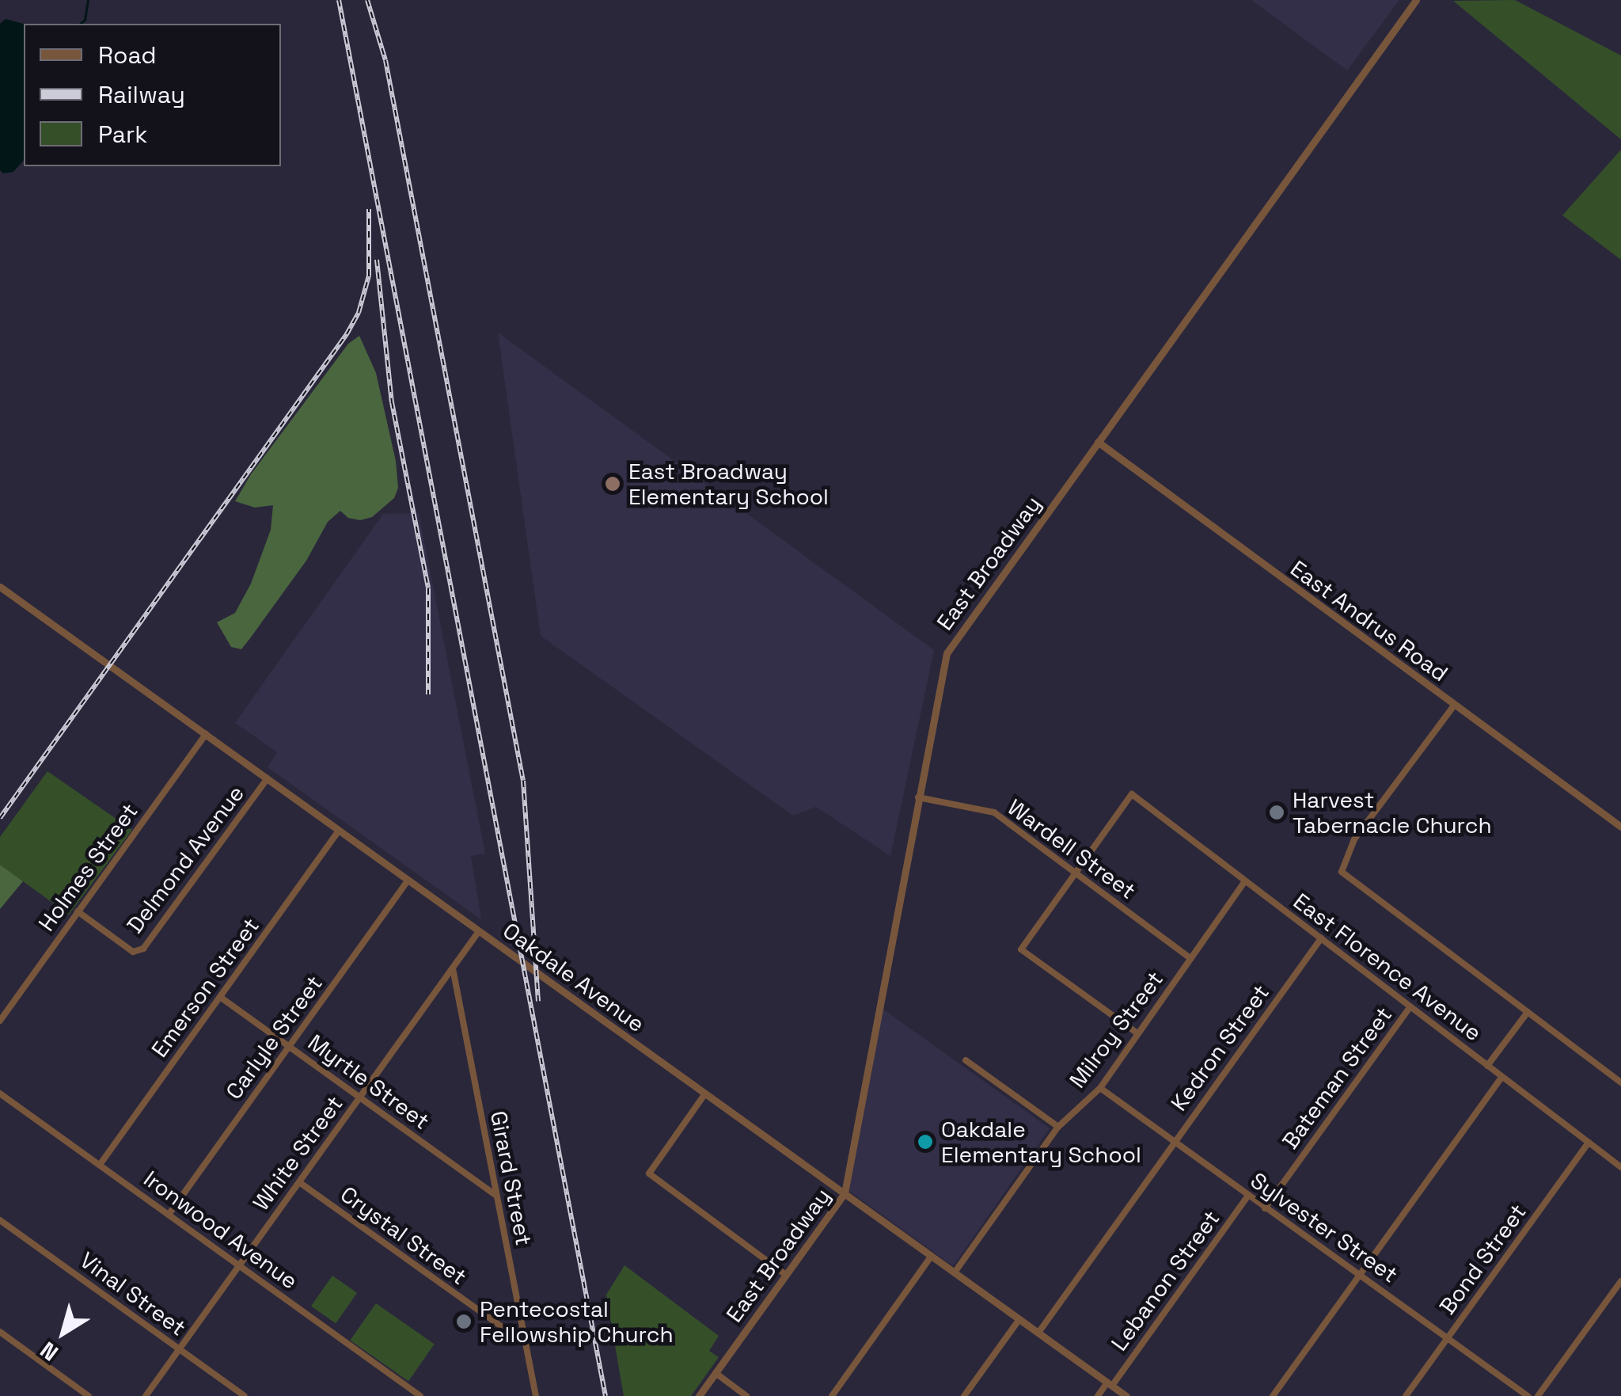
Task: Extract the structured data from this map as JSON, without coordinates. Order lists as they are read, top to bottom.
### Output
{
  "streets": {
    "street": [
      "East Broadway",
      "East Andrus Road",
      "Wardell Street",
      "Delmond Avenue",
      "Holmes Street",
      "East Florence Avenue",
      "Oakdale Avenue",
      "Emerson Street",
      "Milroy Street",
      "Carlyle Street",
      "Kedron Street",
      "Bateman Street",
      "Myrtle Street",
      "White Street",
      "Girard Street",
      "Sylvester Street",
      "Ironwood Avenue",
      "Crystal Street",
      "Bond Street",
      "Lebanon Street",
      "Vinal Street"
    ]
  },
  "crossings": [
    ["East Broadway", "East Andrus Road"],
    ["East Broadway", "Wardell Street"],
    ["East Broadway", "Oakdale Avenue"],
    ["Wardell Street", "East Florence Avenue"],
    ["Wardell Street", "Milroy Street"],
    ["Delmond Avenue", "Holmes Street"],
    ["Delmond Avenue", "Oakdale Avenue"],
    ["Holmes Street", "Oakdale Avenue"],
    ["East Florence Avenue", "Milroy Street"],
    ["East Florence Avenue", "Kedron Street"],
    ["East Florence Avenue", "Bateman Street"],
    ["East Florence Avenue", "Bond Street"],
    ["Oakdale Avenue", "Emerson Street"],
    ["Oakdale Avenue", "Milroy Street"],
    ["Oakdale Avenue", "Carlyle Street"],
    ["Oakdale Avenue", "Kedron Street"],
    ["Oakdale Avenue", "White Street"],
    ["Oakdale Avenue", "Lebanon Street"],
    ["Emerson Street", "Myrtle Street"],
    ["Emerson Street", "Ironwood Avenue"],
    ["Milroy Street", "Sylvester Street"],
    ["Carlyle Street", "Myrtle Street"],
    ["Carlyle Street", "Ironwood Avenue"],
    ["Kedron Street", "Sylvester Street"],
    ["Bateman Street", "Sylvester Street"],
    ["Myrtle Street", "White Street"],
    ["Myrtle Street", "Girard Street"],
    ["White Street", "Girard Street"],
    ["White Street", "Ironwood Avenue"],
    ["White Street", "Crystal Street"],
    ["White Street", "Vinal Street"],
    ["Girard Street", "Crystal Street"],
    ["Sylvester Street", "Bond Street"],
    ["Sylvester Street", "Lebanon Street"]
  ],
  "places": [
    "East Broadway Elementary School",
    "Harvest Tabernacle Church",
    "Oakdale Elementary School",
    "Pentecostal Fellowship Church"
  ],
  "legend": ["Road", "Railway", "Park"],
  "north": "bottom left"
}
